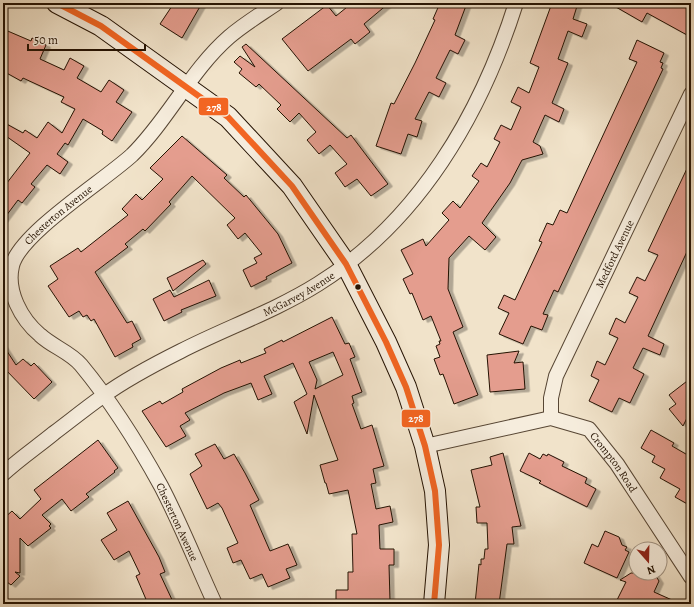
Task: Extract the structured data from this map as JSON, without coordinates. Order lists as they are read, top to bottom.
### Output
{
  "streets": {
    "street": [
      "Chesterton Avenue",
      "Medford Avenue",
      "McGarvey Avenue",
      "Crompton Road"
    ]
  },
  "crossings": [
    ["Chesterton Avenue", "McGarvey Avenue"],
    ["Medford Avenue", "Crompton Road"]
  ],
  "lines": ["transit line 278"],
  "scale_bar": "50 m",
  "north": "bottom"
}
